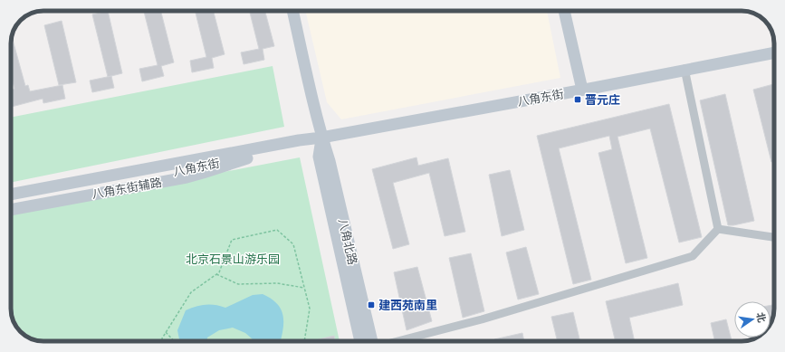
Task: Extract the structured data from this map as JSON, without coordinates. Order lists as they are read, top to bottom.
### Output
{
  "streets": {
    "main road": ["八角东街", "八角东街辅路", "八角北路"]
  },
  "crossings": [
    ["八角东街", "八角东街辅路"],
    ["八角东街", "八角北路"]
  ],
  "parks": ["北京石景山游乐园"],
  "places": {
    "transit": ["晋元庄", "建西苑南里"]
  },
  "north": "right"
}
